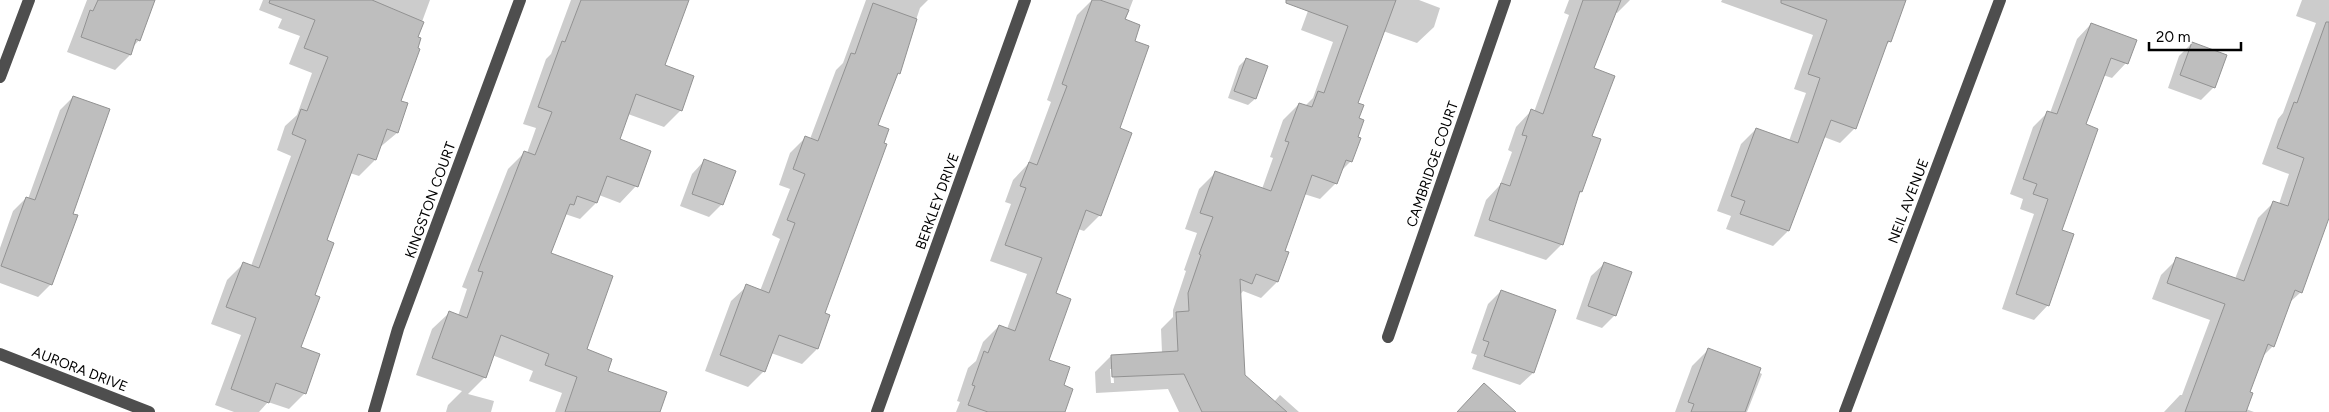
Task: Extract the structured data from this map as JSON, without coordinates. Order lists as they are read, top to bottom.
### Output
{
  "streets": {
    "street": [
      "CAMBRIDGE COURT",
      "KINGSTON COURT",
      "BERKLEY DRIVE",
      "NEIL AVENUE",
      "AURORA DRIVE"
    ]
  },
  "scale_bar": "20 m"
}
